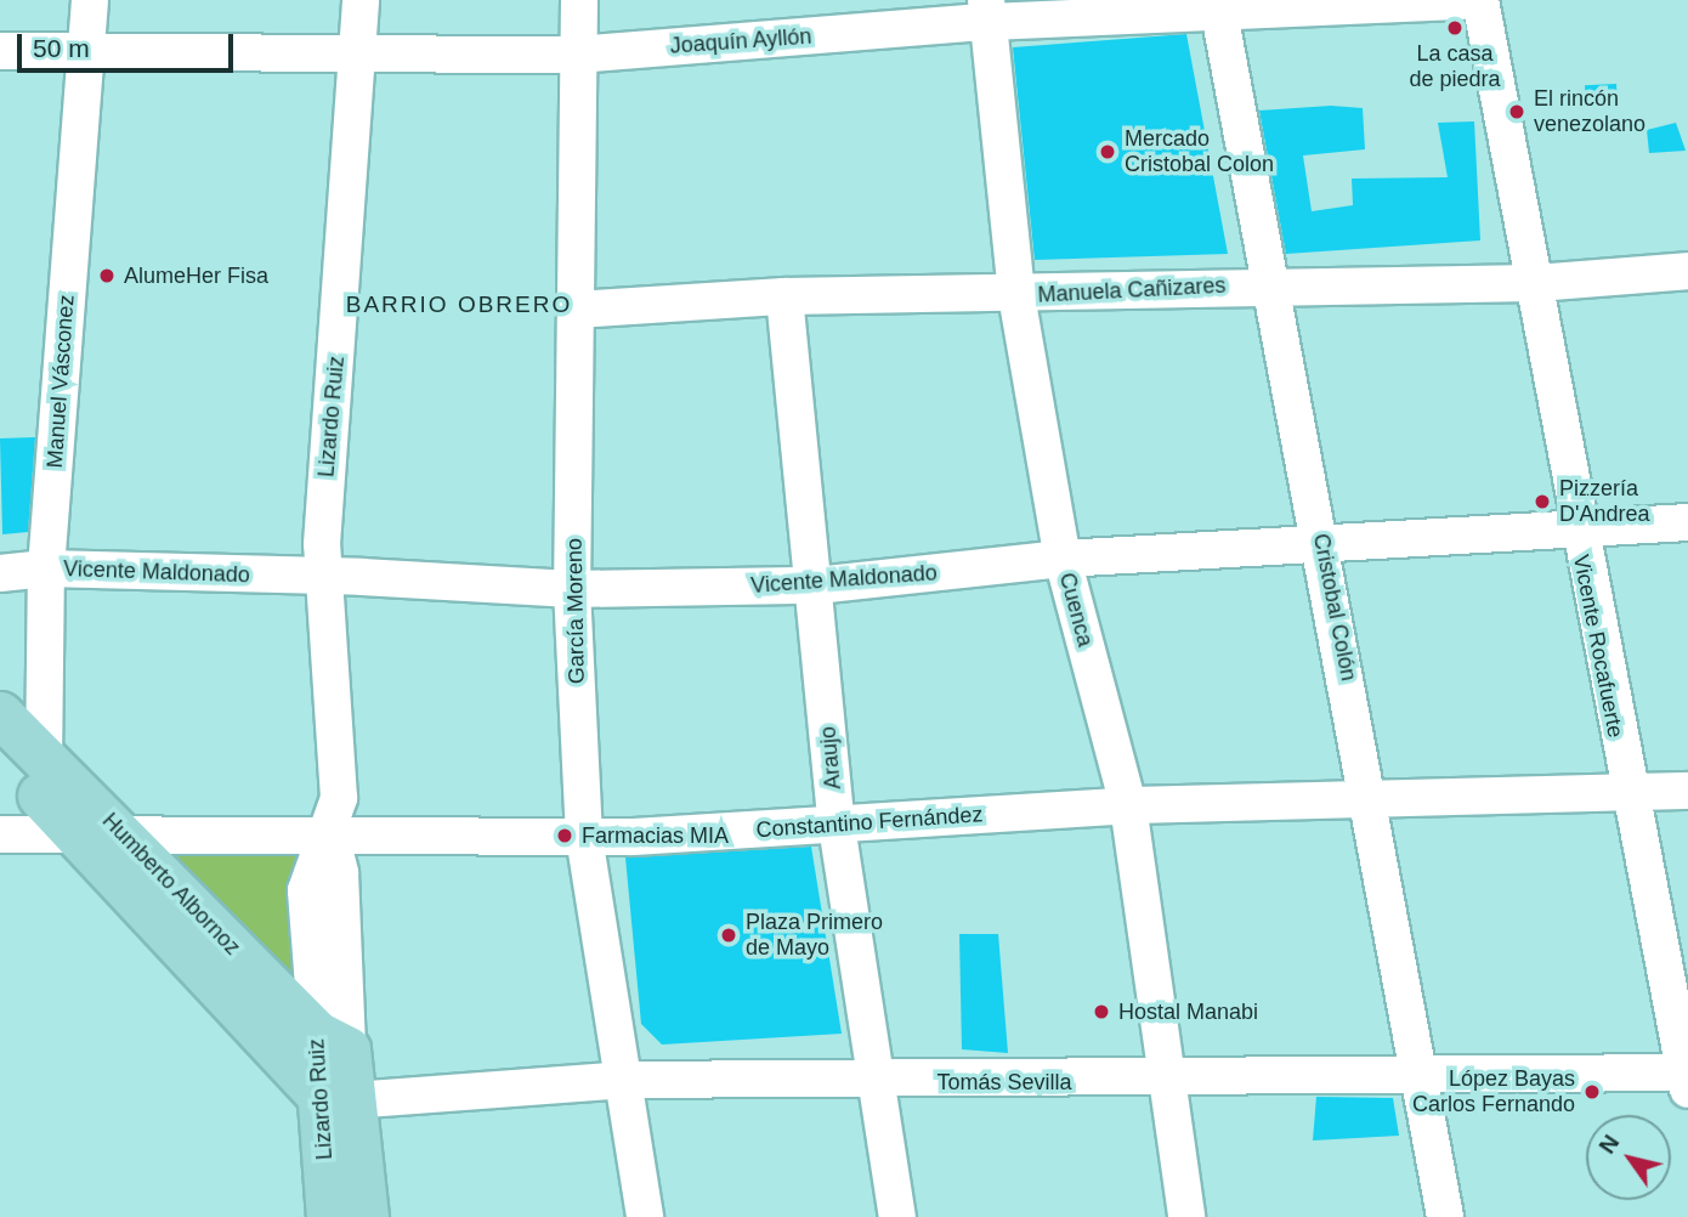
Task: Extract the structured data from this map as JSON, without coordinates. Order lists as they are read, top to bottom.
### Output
{
  "streets": {
    "main road": ["Lizardo Ruiz", "Humberto Albornoz"],
    "street": [
      "Joaquín Ayllón",
      "Manuela Cañizares",
      "Manuel Vásconez",
      "Vicente Maldonado",
      "Cristobal Colón",
      "Cuenca",
      "García Moreno",
      "Vicente Rocafuerte",
      "Araujo",
      "Constantino Fernández",
      "Tomás Sevilla"
    ]
  },
  "crossings": [
    ["Joaquín Ayllón", "Manuel Vásconez"],
    ["Joaquín Ayllón", "Lizardo Ruiz"],
    ["Joaquín Ayllón", "Cristobal Colón"],
    ["Joaquín Ayllón", "Cuenca"],
    ["Joaquín Ayllón", "García Moreno"],
    ["Joaquín Ayllón", "Vicente Rocafuerte"],
    ["Manuela Cañizares", "Cristobal Colón"],
    ["Manuela Cañizares", "Cuenca"],
    ["Manuela Cañizares", "García Moreno"],
    ["Manuela Cañizares", "Vicente Rocafuerte"],
    ["Manuela Cañizares", "Araujo"],
    ["Manuel Vásconez", "Vicente Maldonado"],
    ["Manuel Vásconez", "Humberto Albornoz"],
    ["Lizardo Ruiz", "Vicente Maldonado"],
    ["Lizardo Ruiz", "Constantino Fernández"],
    ["Lizardo Ruiz", "Humberto Albornoz"],
    ["Lizardo Ruiz", "Tomás Sevilla"],
    ["Vicente Maldonado", "Cristobal Colón"],
    ["Vicente Maldonado", "Cuenca"],
    ["Vicente Maldonado", "García Moreno"],
    ["Vicente Maldonado", "Vicente Rocafuerte"],
    ["Vicente Maldonado", "Araujo"],
    ["Cristobal Colón", "Constantino Fernández"],
    ["Cristobal Colón", "Tomás Sevilla"],
    ["Cuenca", "Constantino Fernández"],
    ["Cuenca", "Tomás Sevilla"],
    ["García Moreno", "Constantino Fernández"],
    ["García Moreno", "Tomás Sevilla"],
    ["Vicente Rocafuerte", "Constantino Fernández"],
    ["Vicente Rocafuerte", "Tomás Sevilla"],
    ["Araujo", "Constantino Fernández"],
    ["Araujo", "Tomás Sevilla"],
    ["Constantino Fernández", "Humberto Albornoz"],
    ["Humberto Albornoz", "Tomás Sevilla"]
  ],
  "districts": ["BARRIO OBRERO"],
  "places": [
    "La casa de piedra",
    "El rincón venezolano",
    "Mercado Cristobal Colon",
    "AlumeHer Fisa",
    "Pizzería D'Andrea",
    "Farmacias MIA",
    "Plaza Primero de Mayo",
    "Hostal Manabi",
    "López Bayas Carlos Fernando"
  ],
  "scale_bar": "50 m",
  "north": "top left"
}
